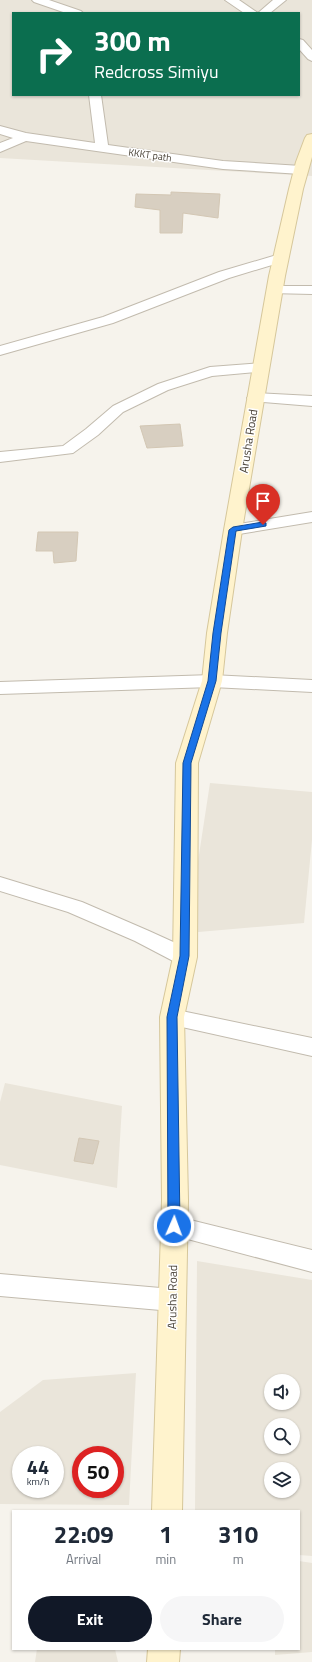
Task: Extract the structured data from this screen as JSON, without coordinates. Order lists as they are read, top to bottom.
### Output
{
  "streets": {
    "main road": ["Arusha Road"],
    "street": ["KKKT path"]
  },
  "crossings": [
    ["KKKT path", "Arusha Road"]
  ],
  "page": {
    "turn": ["300 m", "Redcross Simiyu"],
    "speed": "44 km/h",
    "limit": "50",
    "eta": [
      "22:09",
      "Arrival",
      "1",
      "min",
      "310",
      "m"
    ],
    "buttons": ["Exit", "Share"]
  }
}
